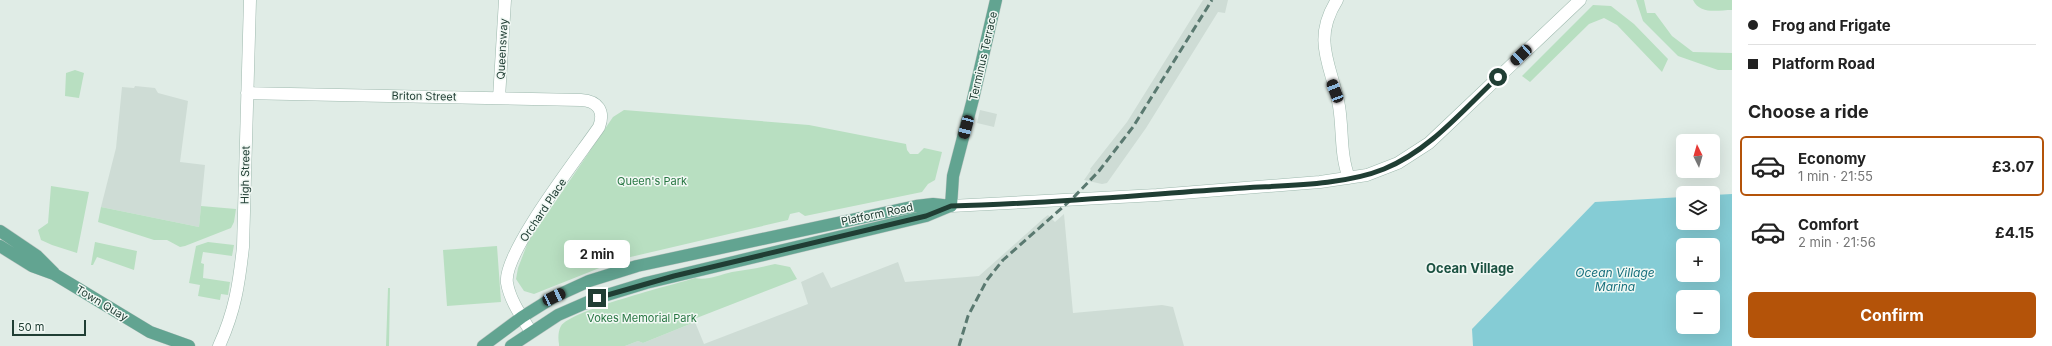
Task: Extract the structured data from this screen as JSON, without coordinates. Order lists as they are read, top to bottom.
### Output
{
  "streets": {
    "main road": ["Terminus Terrace", "Platform Road", "Town Quay"],
    "street": [
      "Queensway",
      "Briton Street",
      "High Street",
      "Orchard Place"
    ]
  },
  "crossings": [
    ["Queensway", "Briton Street"],
    ["Terminus Terrace", "Platform Road"],
    ["Briton Street", "High Street"],
    ["Briton Street", "Orchard Place"],
    ["Orchard Place", "Platform Road"]
  ],
  "districts": ["Ocean Village"],
  "water": ["Ocean Village Marina"],
  "parks": ["Queen's Park", "Vokes Memorial Park"],
  "scale_bar": "50 m",
  "north": "top",
  "page": {
    "banner": ["Frog and Frigate", "Platform Road"],
    "heading": "Choose a ride",
    "map_buttons": ["+", "−"],
    "list": [
      {
        "name": "Economy",
        "note": "1 min · 21:55",
        "value": "£3.07"
      },
      {
        "name": "Comfort",
        "note": "2 min · 21:56",
        "value": "£4.15"
      }
    ],
    "bubble": "2 min",
    "buttons": "Confirm",
    "scale": "50 m"
  }
}
